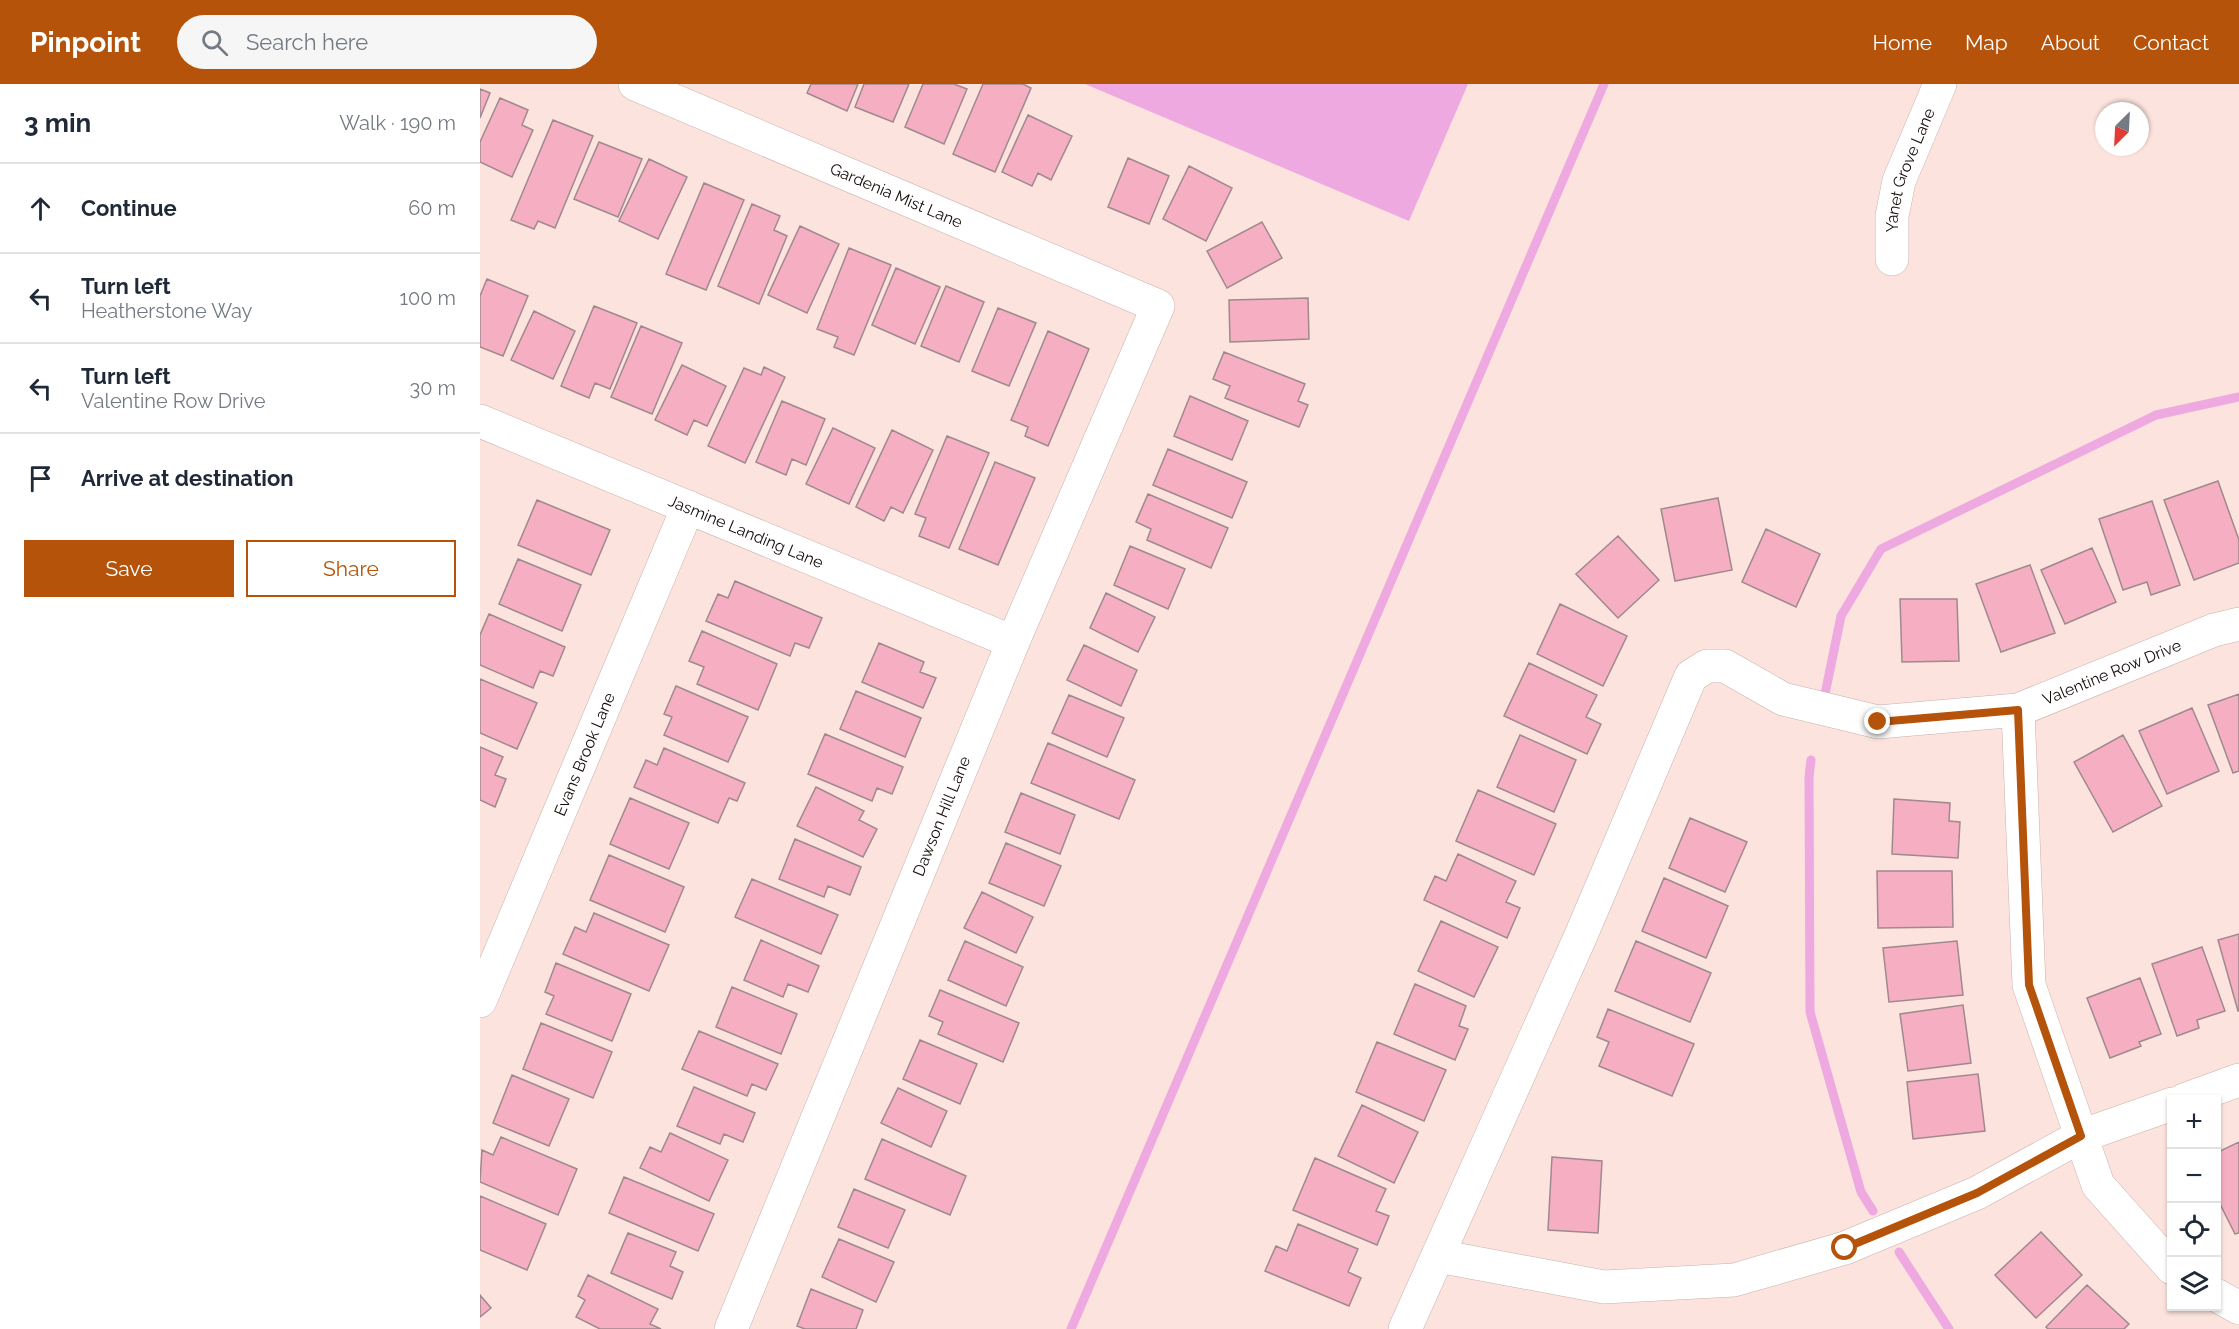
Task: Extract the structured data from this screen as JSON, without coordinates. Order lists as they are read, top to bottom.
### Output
{
  "streets": {
    "street": [
      "Yanet Grove Lane",
      "Gardenia Mist Lane",
      "Jasmine Landing Lane",
      "Valentine Row Drive",
      "Evans Brook Lane",
      "Dawson Hill Lane"
    ]
  },
  "crossings": [
    ["Gardenia Mist Lane", "Dawson Hill Lane"],
    ["Jasmine Landing Lane", "Evans Brook Lane"],
    ["Jasmine Landing Lane", "Dawson Hill Lane"]
  ],
  "north": "bottom left",
  "page": {
    "header": "Pinpoint",
    "search": "Search here",
    "nav": [
      "Home",
      "Map",
      "About",
      "Contact"
    ],
    "heading": ["3 min", "Walk · 190 m"],
    "list": [
      ["Continue", "60 m"],
      ["Turn left", "Heatherstone Way", "100 m"],
      ["Turn left", "Valentine Row Drive", "30 m"],
      "Arrive at destination"
    ],
    "buttons": ["Save", "Share"],
    "map_buttons": ["+", "−"]
  }
}
